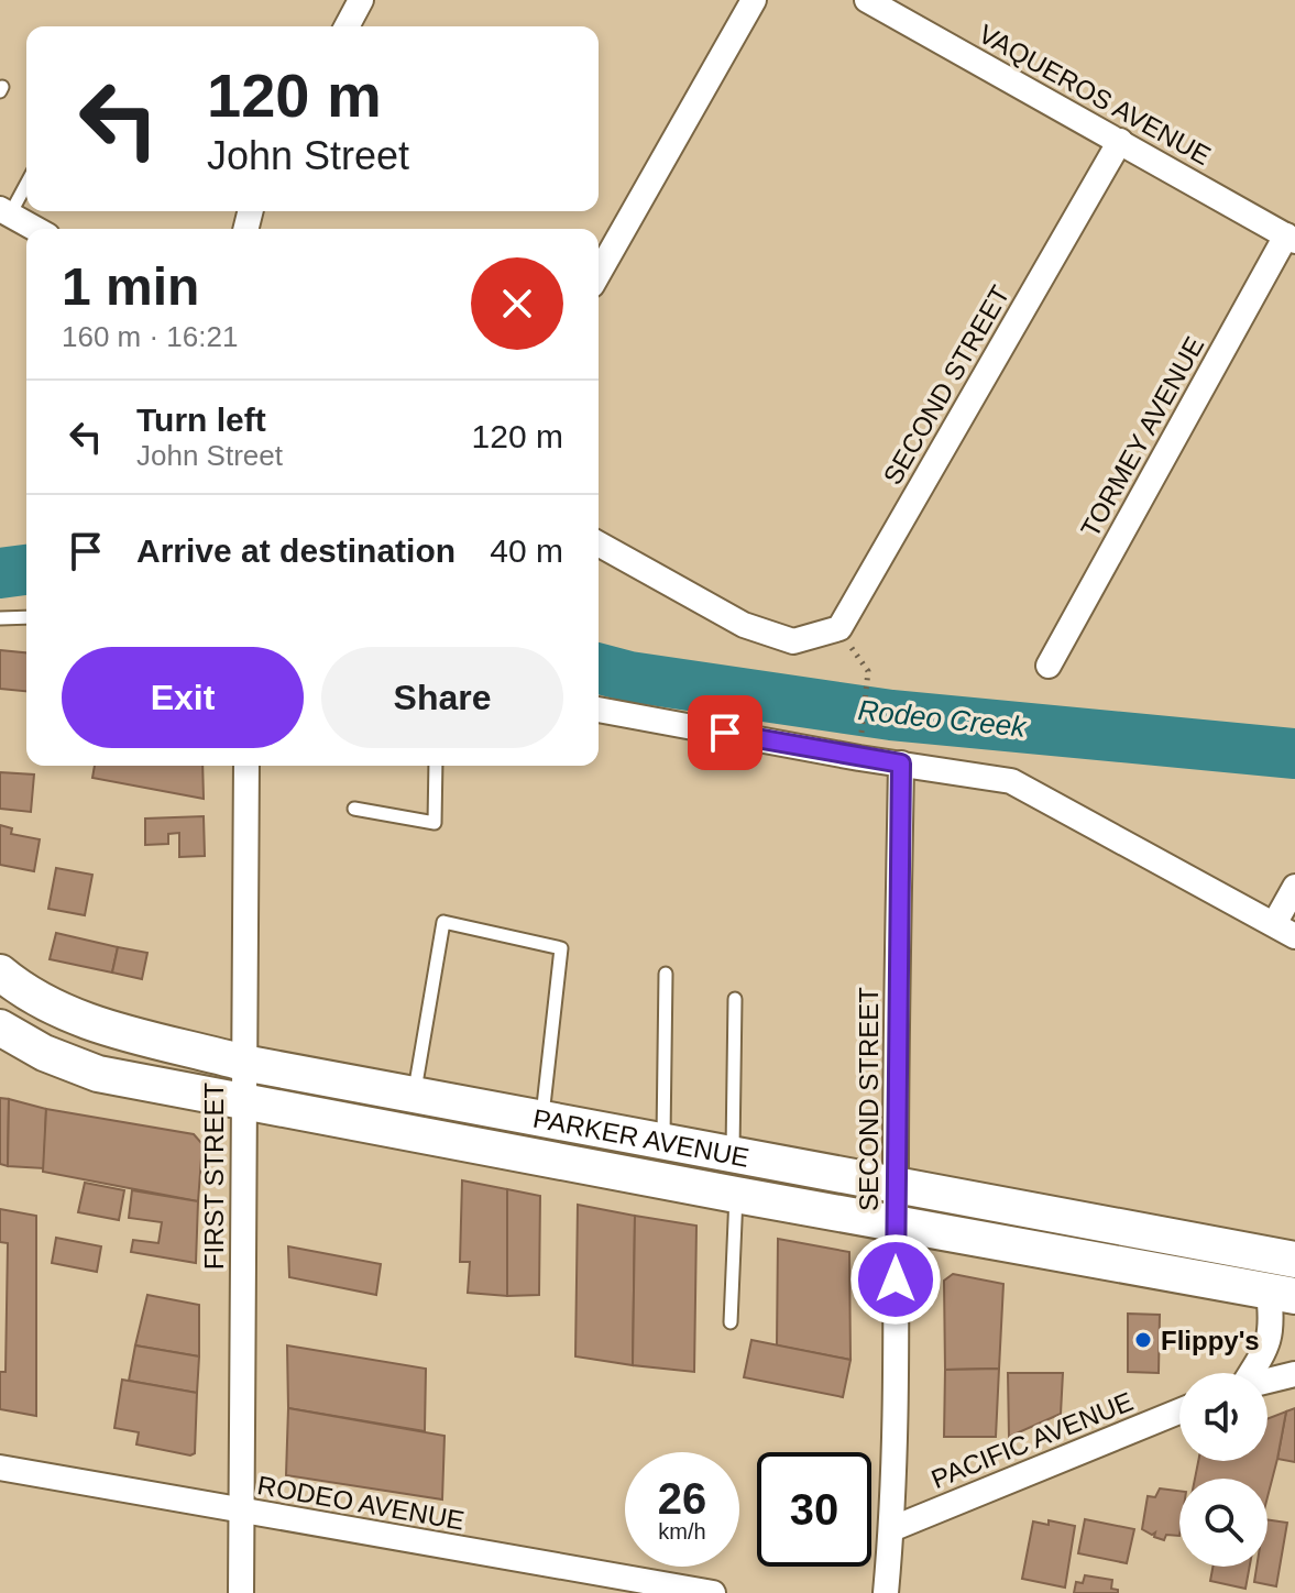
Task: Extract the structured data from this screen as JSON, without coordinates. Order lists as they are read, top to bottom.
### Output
{
  "streets": {
    "main road": ["PARKER AVENUE"],
    "street": [
      "VAQUEROS AVENUE",
      "SECOND STREET",
      "TORMEY AVENUE",
      "FIRST STREET",
      "PACIFIC AVENUE",
      "RODEO AVENUE"
    ]
  },
  "crossings": [
    ["VAQUEROS AVENUE", "SECOND STREET"],
    ["VAQUEROS AVENUE", "TORMEY AVENUE"],
    ["SECOND STREET", "PARKER AVENUE"],
    ["SECOND STREET", "PACIFIC AVENUE"],
    ["PARKER AVENUE", "FIRST STREET"],
    ["FIRST STREET", "RODEO AVENUE"]
  ],
  "water": ["Rodeo Creek"],
  "places": ["Flippy's"],
  "page": {
    "turn": ["120 m", "John Street"],
    "heading": ["1 min", "160 m · 16:21"],
    "list": [
      {
        "name": "Turn left",
        "note": "John Street",
        "value": "120 m"
      },
      {
        "name": "Arrive at destination",
        "value": "40 m"
      }
    ],
    "buttons": ["Exit", "Share"],
    "speed": "26 km/h",
    "limit": "30"
  }
}
